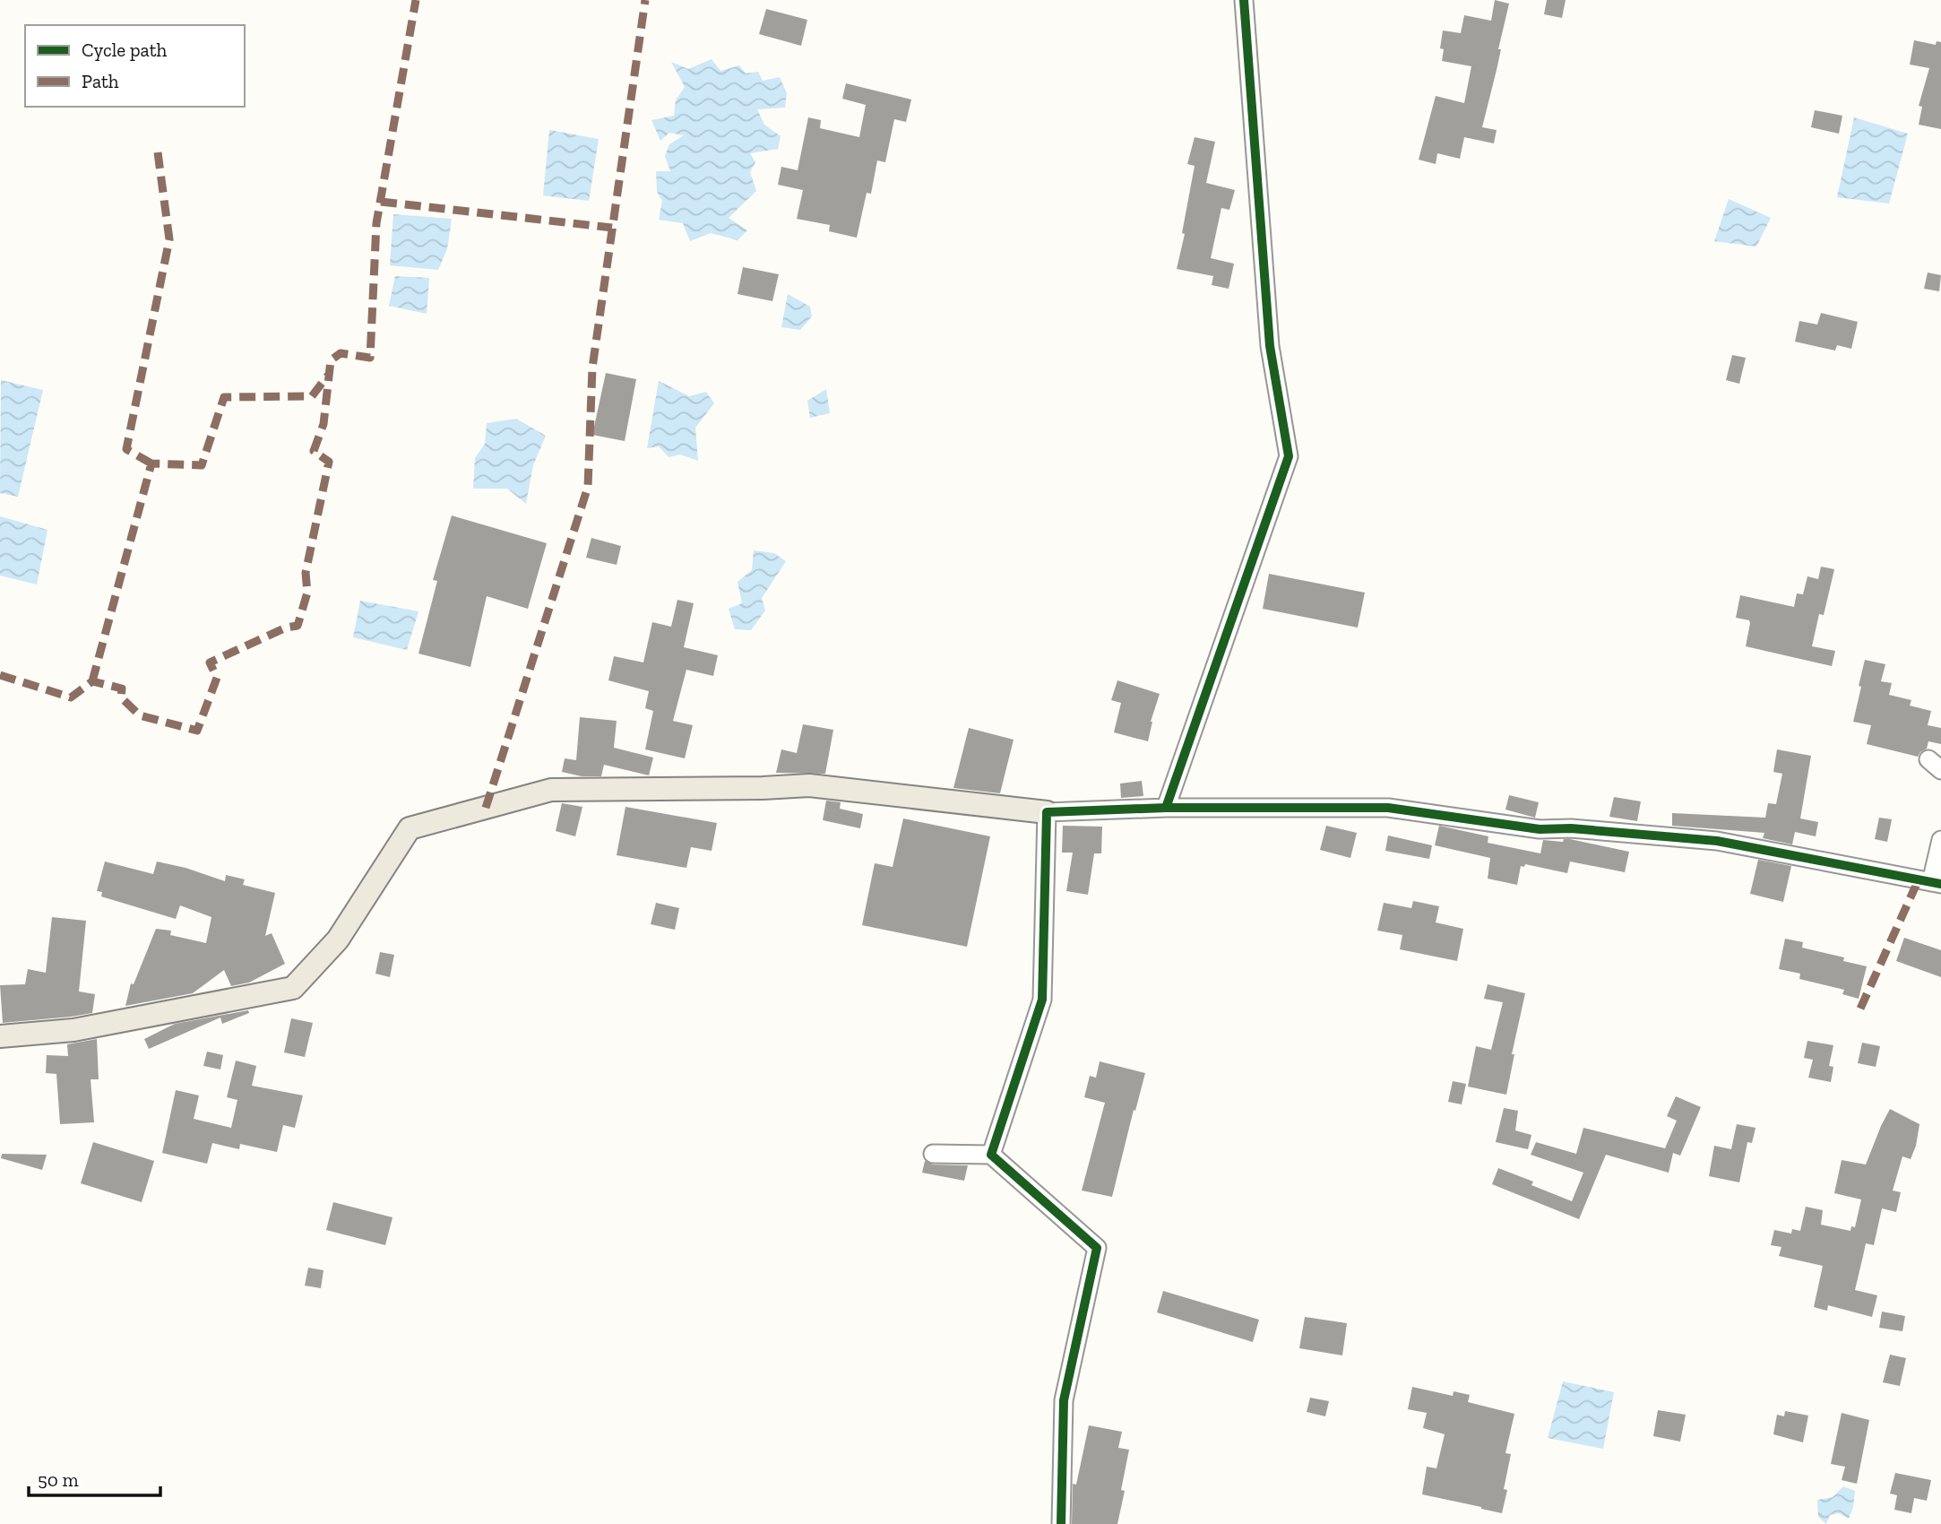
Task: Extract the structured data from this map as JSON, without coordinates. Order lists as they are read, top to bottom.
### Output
{
  "legend": ["Cycle path", "Path"],
  "scale_bar": "50 m"
}
